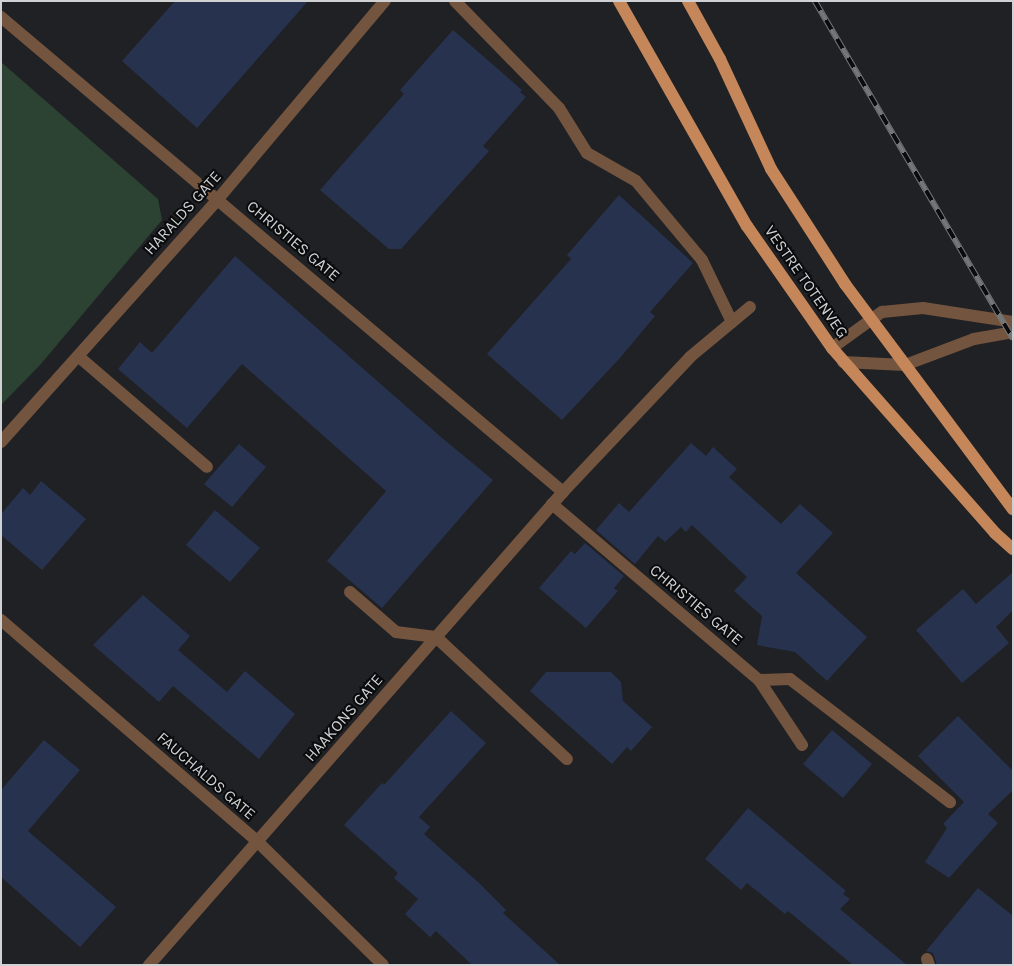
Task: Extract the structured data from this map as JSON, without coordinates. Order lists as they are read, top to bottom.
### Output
{
  "streets": {
    "main road": ["VESTRE TOTENVEG"],
    "street": [
      "HARALDS GATE",
      "CHRISTIES GATE",
      "HAAKONS GATE",
      "FAUCHALDS GATE"
    ]
  },
  "crossings": [
    ["HARALDS GATE", "CHRISTIES GATE"],
    ["CHRISTIES GATE", "HAAKONS GATE"],
    ["HAAKONS GATE", "FAUCHALDS GATE"]
  ]
}
